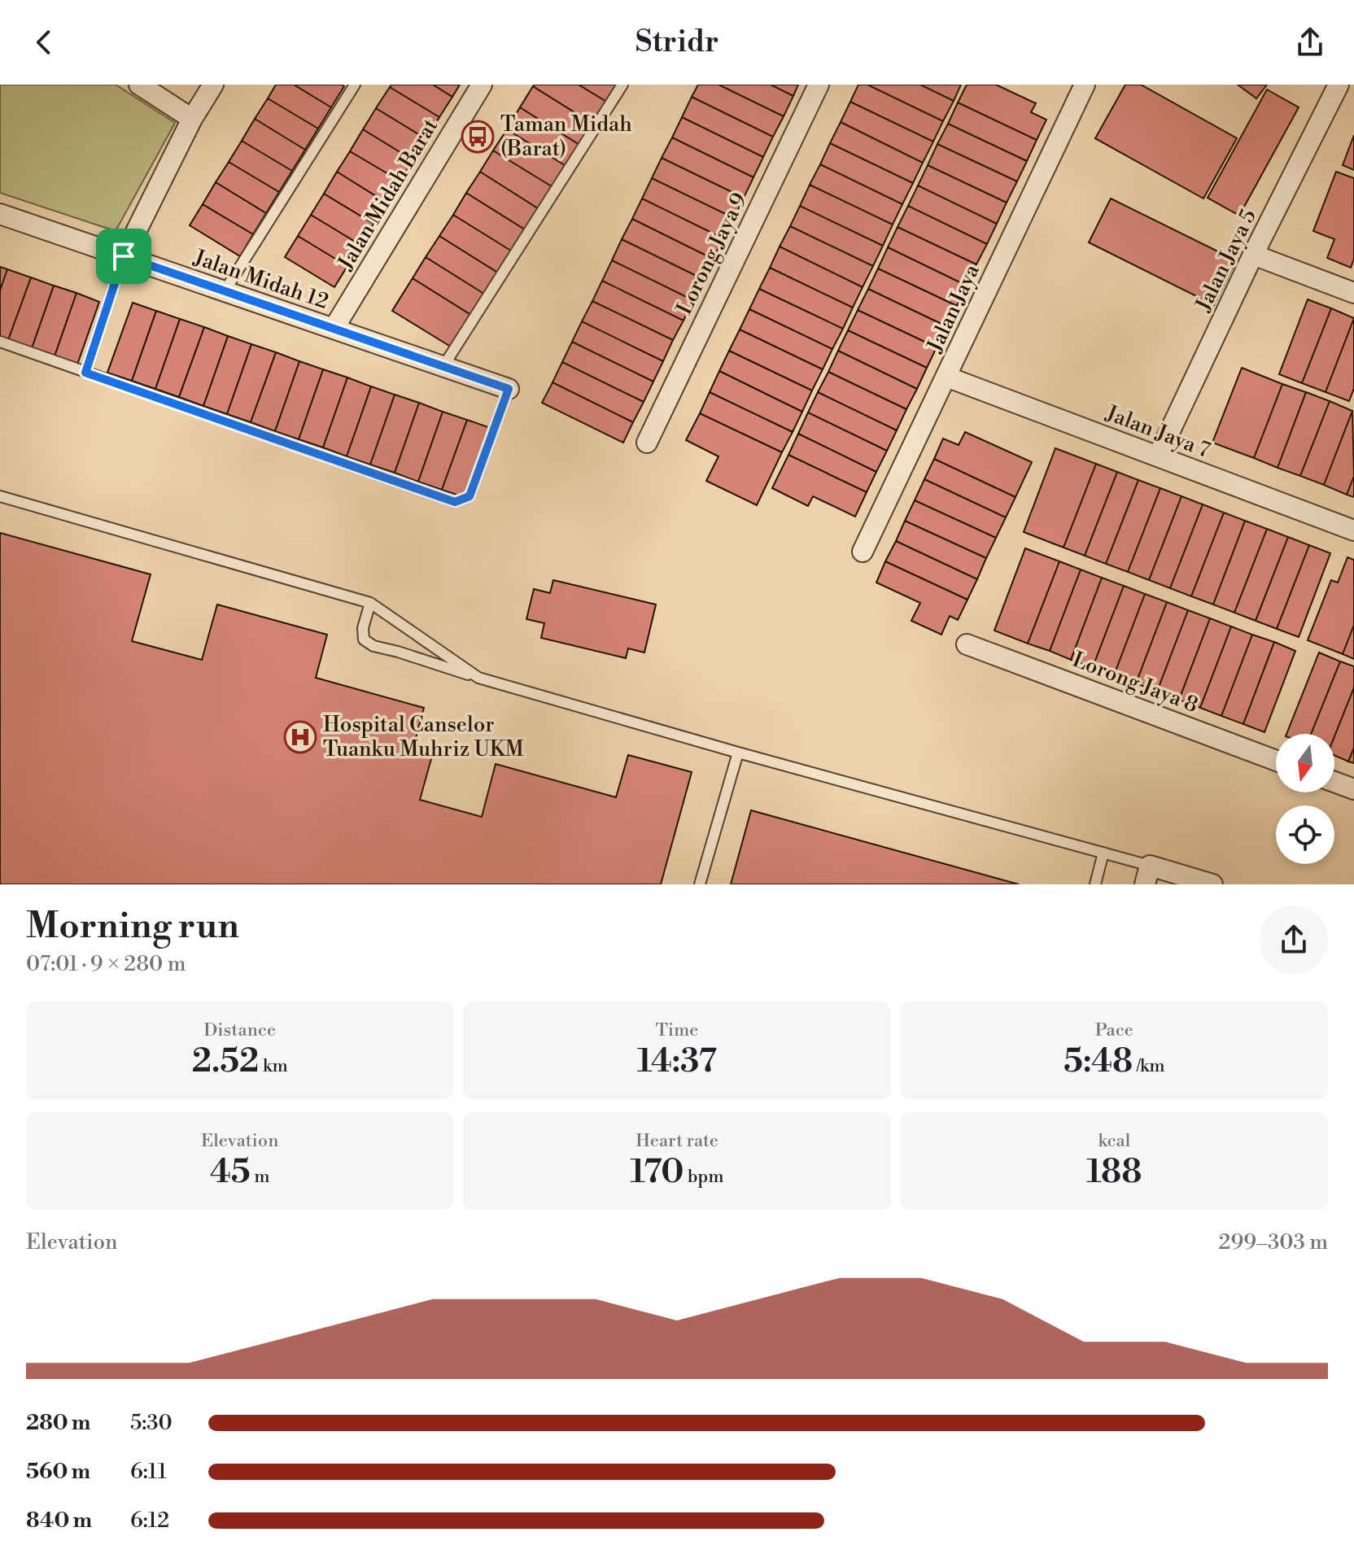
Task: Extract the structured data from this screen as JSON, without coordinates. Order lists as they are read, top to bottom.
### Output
{
  "streets": {
    "street": [
      "Jalan Midah Barat",
      "Lorong Jaya 9",
      "Jalan Jaya 5",
      "Jalan Midah 12",
      "Jalan Jaya",
      "Jalan Jaya 7",
      "Lorong Jaya 8"
    ]
  },
  "crossings": [
    ["Jalan Midah Barat", "Jalan Midah 12"],
    ["Jalan Jaya 5", "Jalan Jaya 7"],
    ["Jalan Jaya", "Jalan Jaya 7"]
  ],
  "places": {
    "bus stop": ["Taman Midah (Barat)"],
    "hospital": ["Hospital Canselor Tuanku Muhriz UKM"]
  },
  "north": "bottom",
  "page": {
    "header": "Stridr",
    "heading": ["Morning run", "07:01 · 9 × 280 m"],
    "stats": [
      ["Distance", "2.52 km"],
      ["Time", "14:37"],
      ["Pace", "5:48 /km"],
      ["Elevation", "45 m"],
      ["Heart rate", "170 bpm"],
      ["kcal", "188"]
    ],
    "chart": ["Elevation", "299–303 m"],
    "list": [
      {
        "name": "280 m",
        "note": "5:30"
      },
      {
        "name": "560 m",
        "note": "6:11"
      },
      {
        "name": "840 m",
        "note": "6:12"
      }
    ]
  }
}
